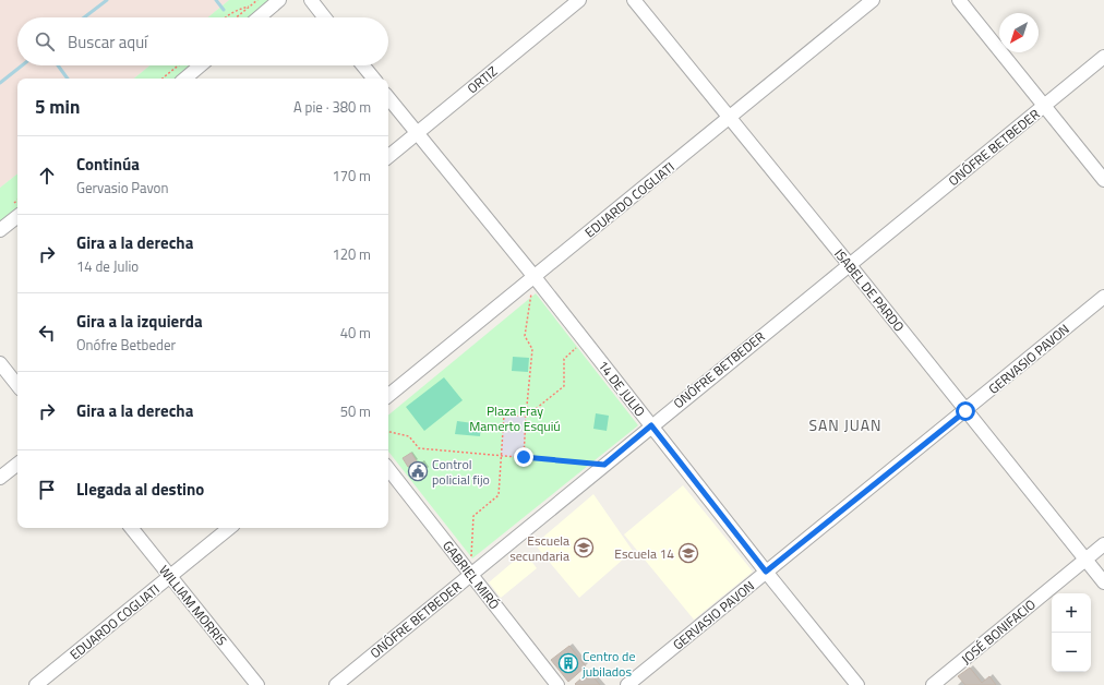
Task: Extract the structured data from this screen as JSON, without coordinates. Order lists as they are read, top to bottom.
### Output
{
  "streets": {
    "street": [
      "ORTIZ",
      "ONÓFRE BETBEDER",
      "EDUARDO COGLIATI",
      "ISABEL DE PARDO",
      "GERVASIO PAVON",
      "14 DE JULIO",
      "GABRIEL MIRÓ",
      "WILLIAM MORRIS",
      "JOSÉ BONIFACIO"
    ]
  },
  "crossings": [
    ["ORTIZ", "14 DE JULIO"],
    ["ONÓFRE BETBEDER", "ISABEL DE PARDO"],
    ["ONÓFRE BETBEDER", "14 DE JULIO"],
    ["ONÓFRE BETBEDER", "GABRIEL MIRÓ"],
    ["EDUARDO COGLIATI", "ISABEL DE PARDO"],
    ["EDUARDO COGLIATI", "14 DE JULIO"],
    ["EDUARDO COGLIATI", "WILLIAM MORRIS"],
    ["ISABEL DE PARDO", "GERVASIO PAVON"],
    ["ISABEL DE PARDO", "JOSÉ BONIFACIO"],
    ["GERVASIO PAVON", "14 DE JULIO"]
  ],
  "districts": ["SAN JUAN"],
  "parks": ["Plaza Fray Mamerto Esquiú"],
  "places": {
    "public building": ["Control policial fijo"],
    "school or university": ["Escuela secundaria", "Escuela 14"],
    "building": ["Centro de jubilados"]
  },
  "north": "bottom left",
  "page": {
    "search": "Buscar aquí",
    "heading": ["5 min", "A pie · 380 m"],
    "list": [
      ["Continúa", "Gervasio Pavon", "170 m"],
      ["Gira a la derecha", "14 de Julio", "120 m"],
      ["Gira a la izquierda", "Onófre Betbeder", "40 m"],
      ["Gira a la derecha", "50 m"],
      "Llegada al destino"
    ],
    "map_buttons": ["+", "−"]
  }
}
